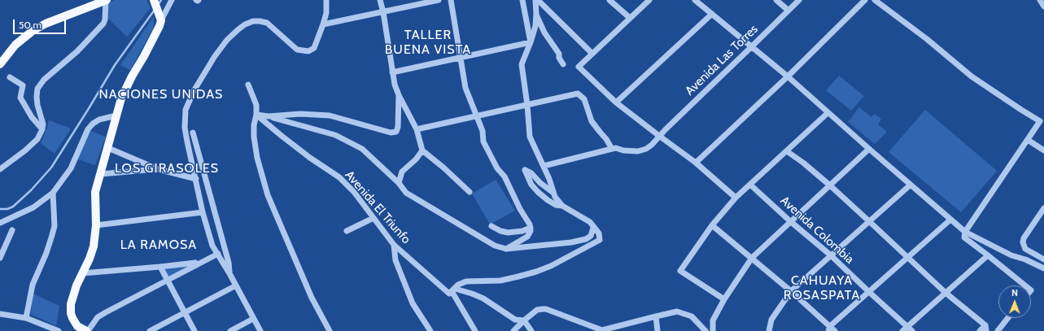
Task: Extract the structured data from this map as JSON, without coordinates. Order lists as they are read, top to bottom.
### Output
{
  "streets": {
    "street": ["Avenida Las Torres", "Avenida El Triunfo", "Avenida Colombia"]
  },
  "districts": [
    "TALLER BUENA VISTA",
    "NACIONES UNIDAS",
    "LOS GIRASOLES",
    "LA RAMOSA",
    "CAHUAYA ROSASPATA"
  ],
  "scale_bar": "50 m",
  "north": "top"
}
